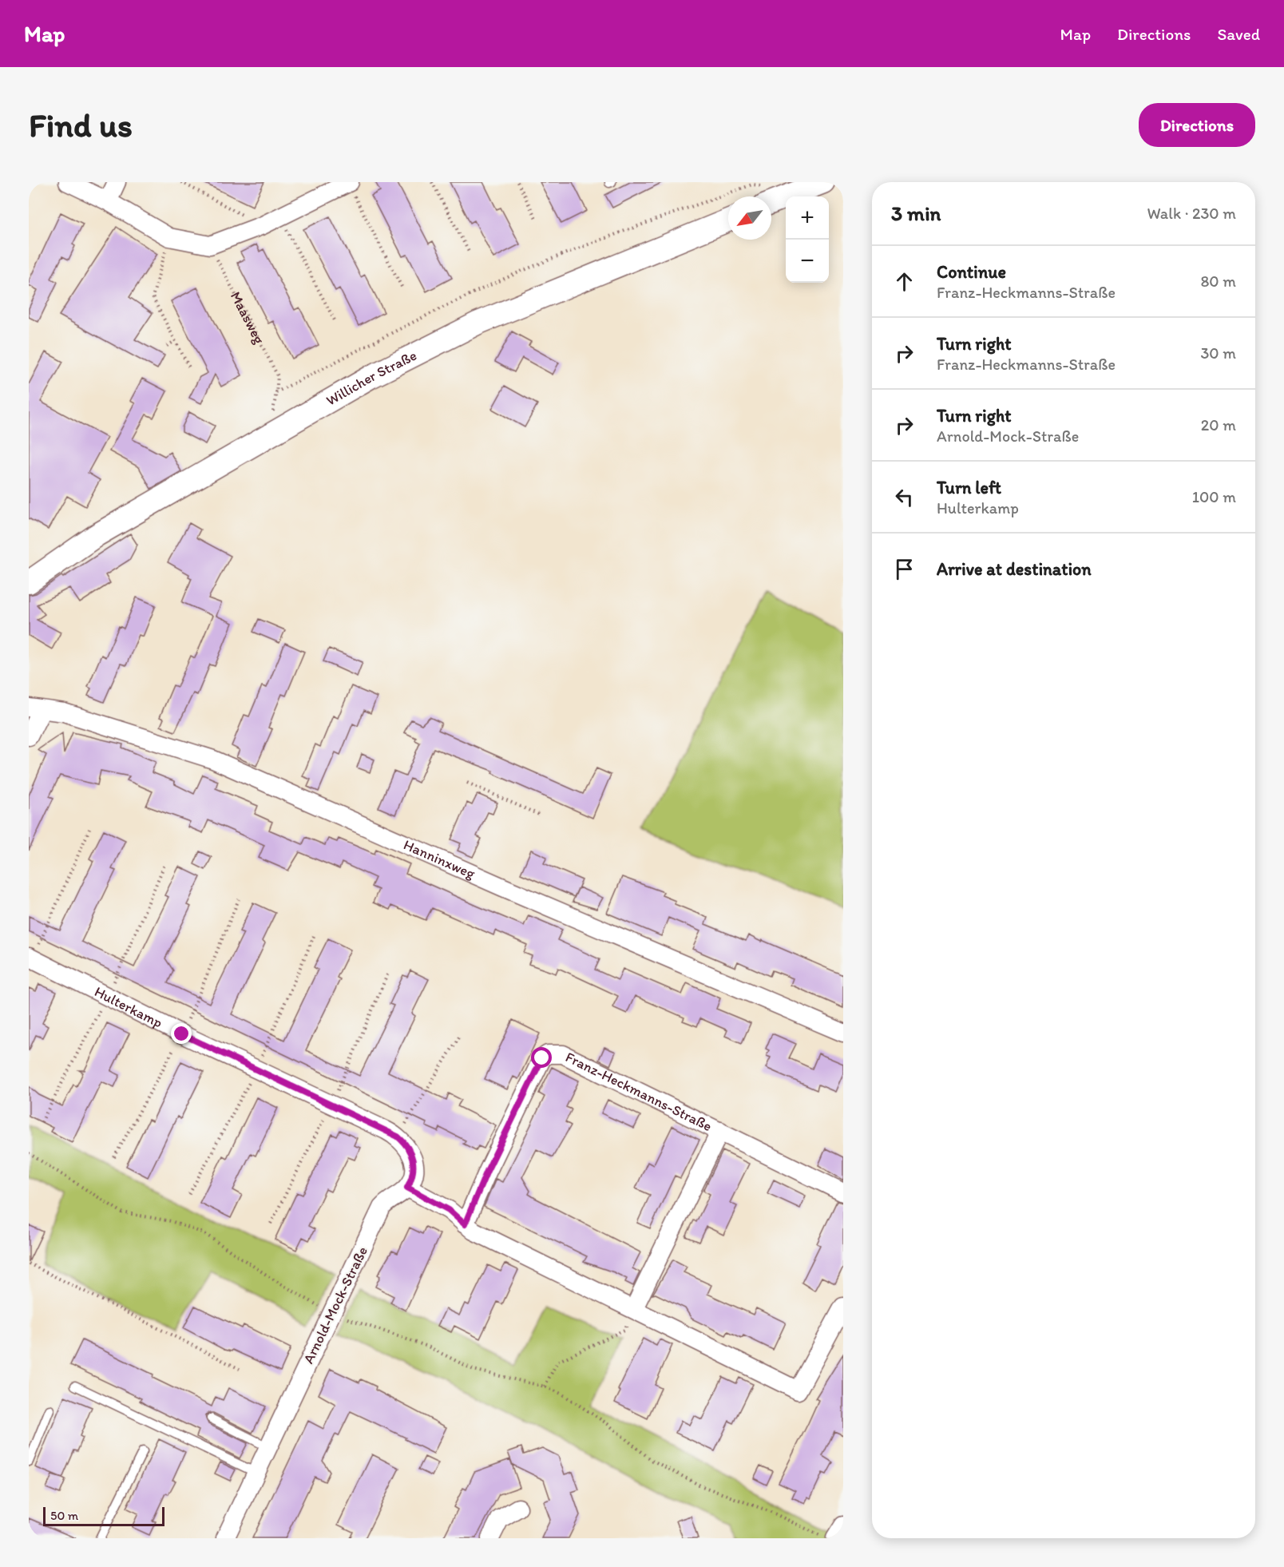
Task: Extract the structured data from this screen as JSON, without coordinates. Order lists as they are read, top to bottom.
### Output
{
  "streets": {
    "street": [
      "Willicher Straße",
      "Hanninxweg",
      "Hulterkamp",
      "Franz-Heckmanns-Straße",
      "Arnold-Mock-Straße"
    ],
    "path": ["Maasweg"]
  },
  "crossings": [
    ["Maasweg", "Willicher Straße"]
  ],
  "scale_bar": "50 m",
  "north": "bottom left",
  "page": {
    "header": "Map",
    "nav": ["Map", "Directions", "Saved"],
    "buttons": "Directions",
    "title": "Find us",
    "heading": ["3 min", "Walk · 230 m"],
    "map_buttons": ["+", "−"],
    "list": [
      ["Continue", "Franz-Heckmanns-Straße", "80 m"],
      ["Turn right", "Franz-Heckmanns-Straße", "30 m"],
      ["Turn right", "Arnold-Mock-Straße", "20 m"],
      ["Turn left", "Hulterkamp", "100 m"],
      "Arrive at destination"
    ],
    "scale": "50 m"
  }
}
